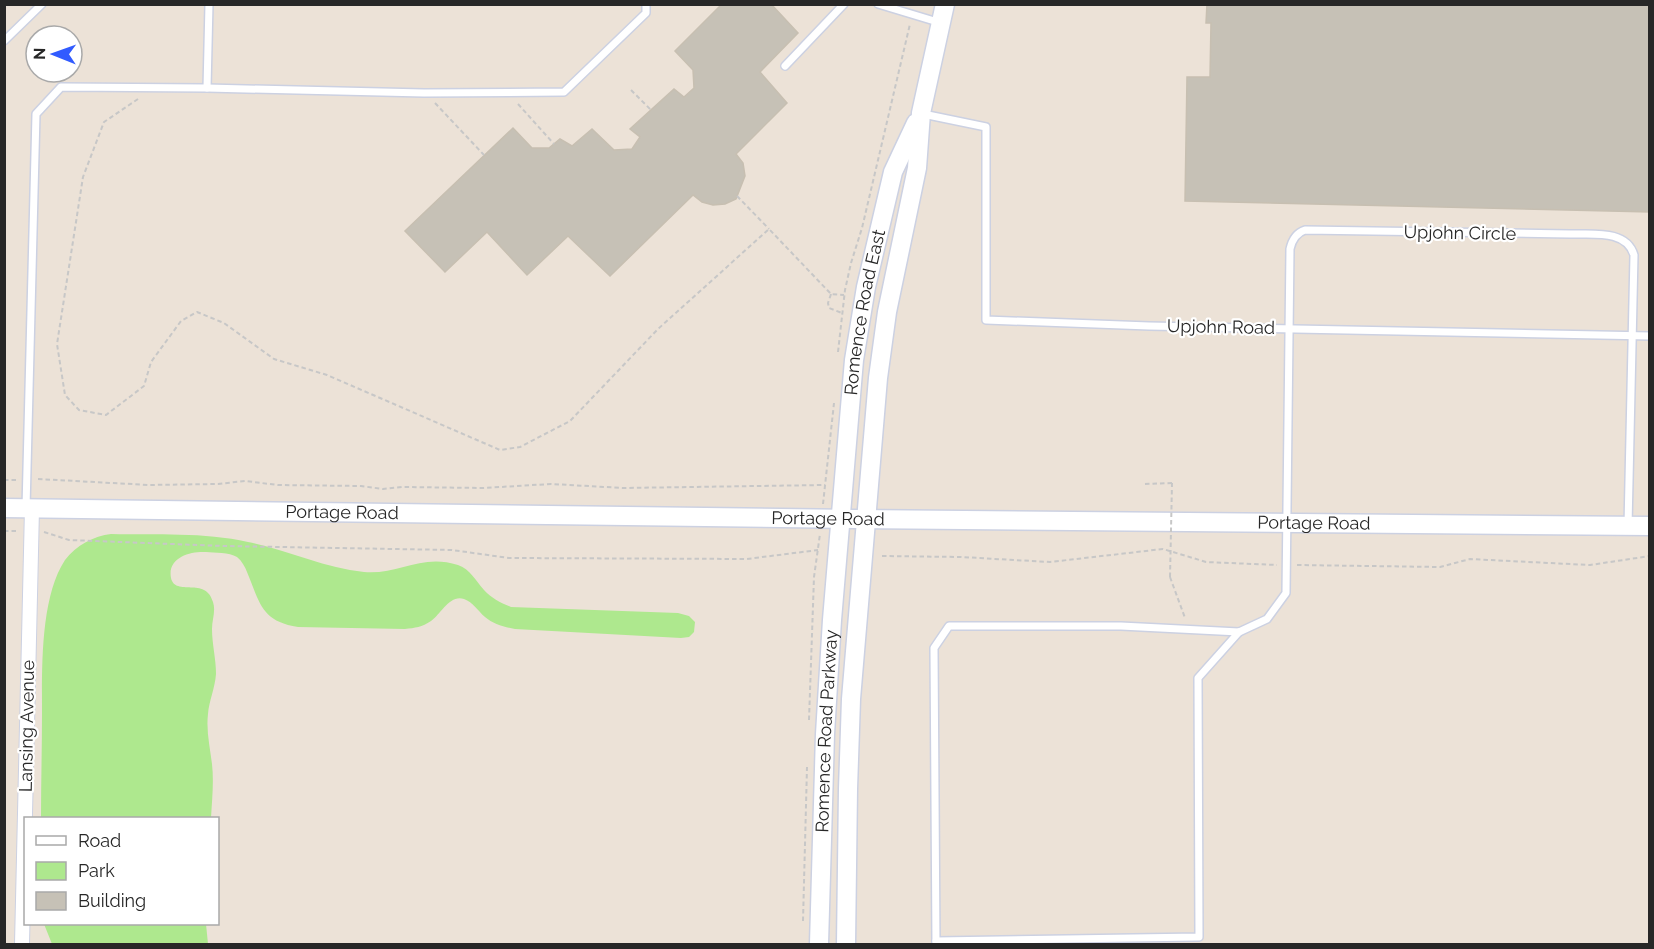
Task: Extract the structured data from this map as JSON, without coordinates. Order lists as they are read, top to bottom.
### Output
{
  "streets": {
    "street": [
      "Romence Road East",
      "Portage Road",
      "Lansing Avenue",
      "Romence Road Parkway"
    ],
    "lane": ["Upjohn Circle", "Upjohn Road"]
  },
  "crossings": [
    ["Upjohn Circle", "Upjohn Road"],
    ["Upjohn Circle", "Portage Road"],
    ["Romence Road East", "Upjohn Road"],
    ["Romence Road East", "Portage Road"],
    ["Romence Road East", "Romence Road Parkway"],
    ["Portage Road", "Lansing Avenue"],
    ["Portage Road", "Romence Road Parkway"]
  ],
  "legend": ["Road", "Park", "Building"],
  "north": "left"
}
